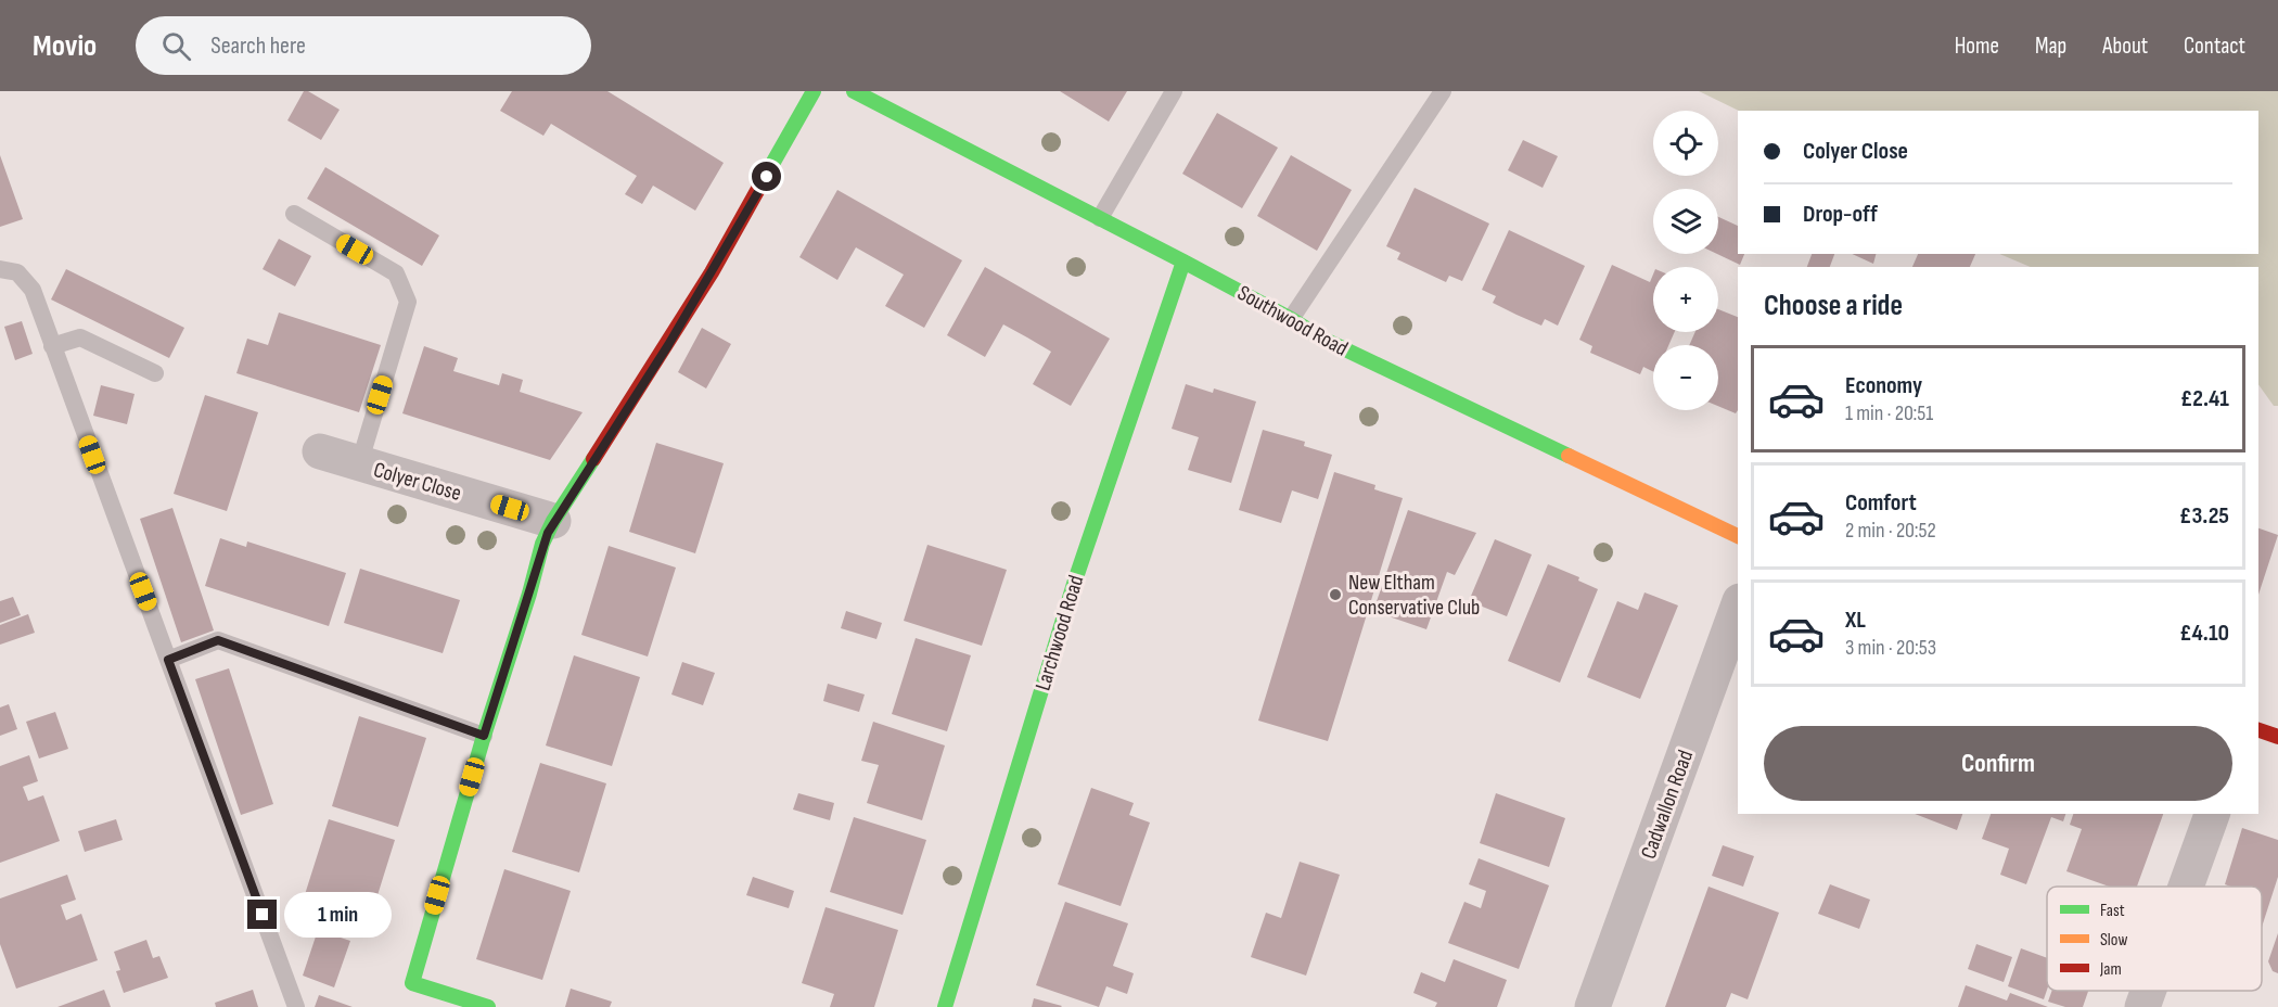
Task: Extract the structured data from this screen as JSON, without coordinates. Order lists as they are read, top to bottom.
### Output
{
  "streets": {
    "street": [
      "Southwood Road",
      "Colyer Close",
      "Larchwood Road",
      "Cadwallon Road"
    ]
  },
  "crossings": [
    ["Southwood Road", "Larchwood Road"]
  ],
  "places": ["New Eltham Conservative Club"],
  "legend": ["Fast", "Slow", "Jam"],
  "page": {
    "header": "Movio",
    "search": "Search here",
    "nav": [
      "Home",
      "Map",
      "About",
      "Contact"
    ],
    "map_buttons": ["+", "−"],
    "banner": ["Colyer Close", "Drop-off"],
    "heading": "Choose a ride",
    "list": [
      {
        "name": "Economy",
        "note": "1 min · 20:51",
        "value": "£2.41"
      },
      {
        "name": "Comfort",
        "note": "2 min · 20:52",
        "value": "£3.25"
      },
      {
        "name": "XL",
        "note": "3 min · 20:53",
        "value": "£4.10"
      }
    ],
    "buttons": "Confirm",
    "bubble": "1 min"
  }
}
